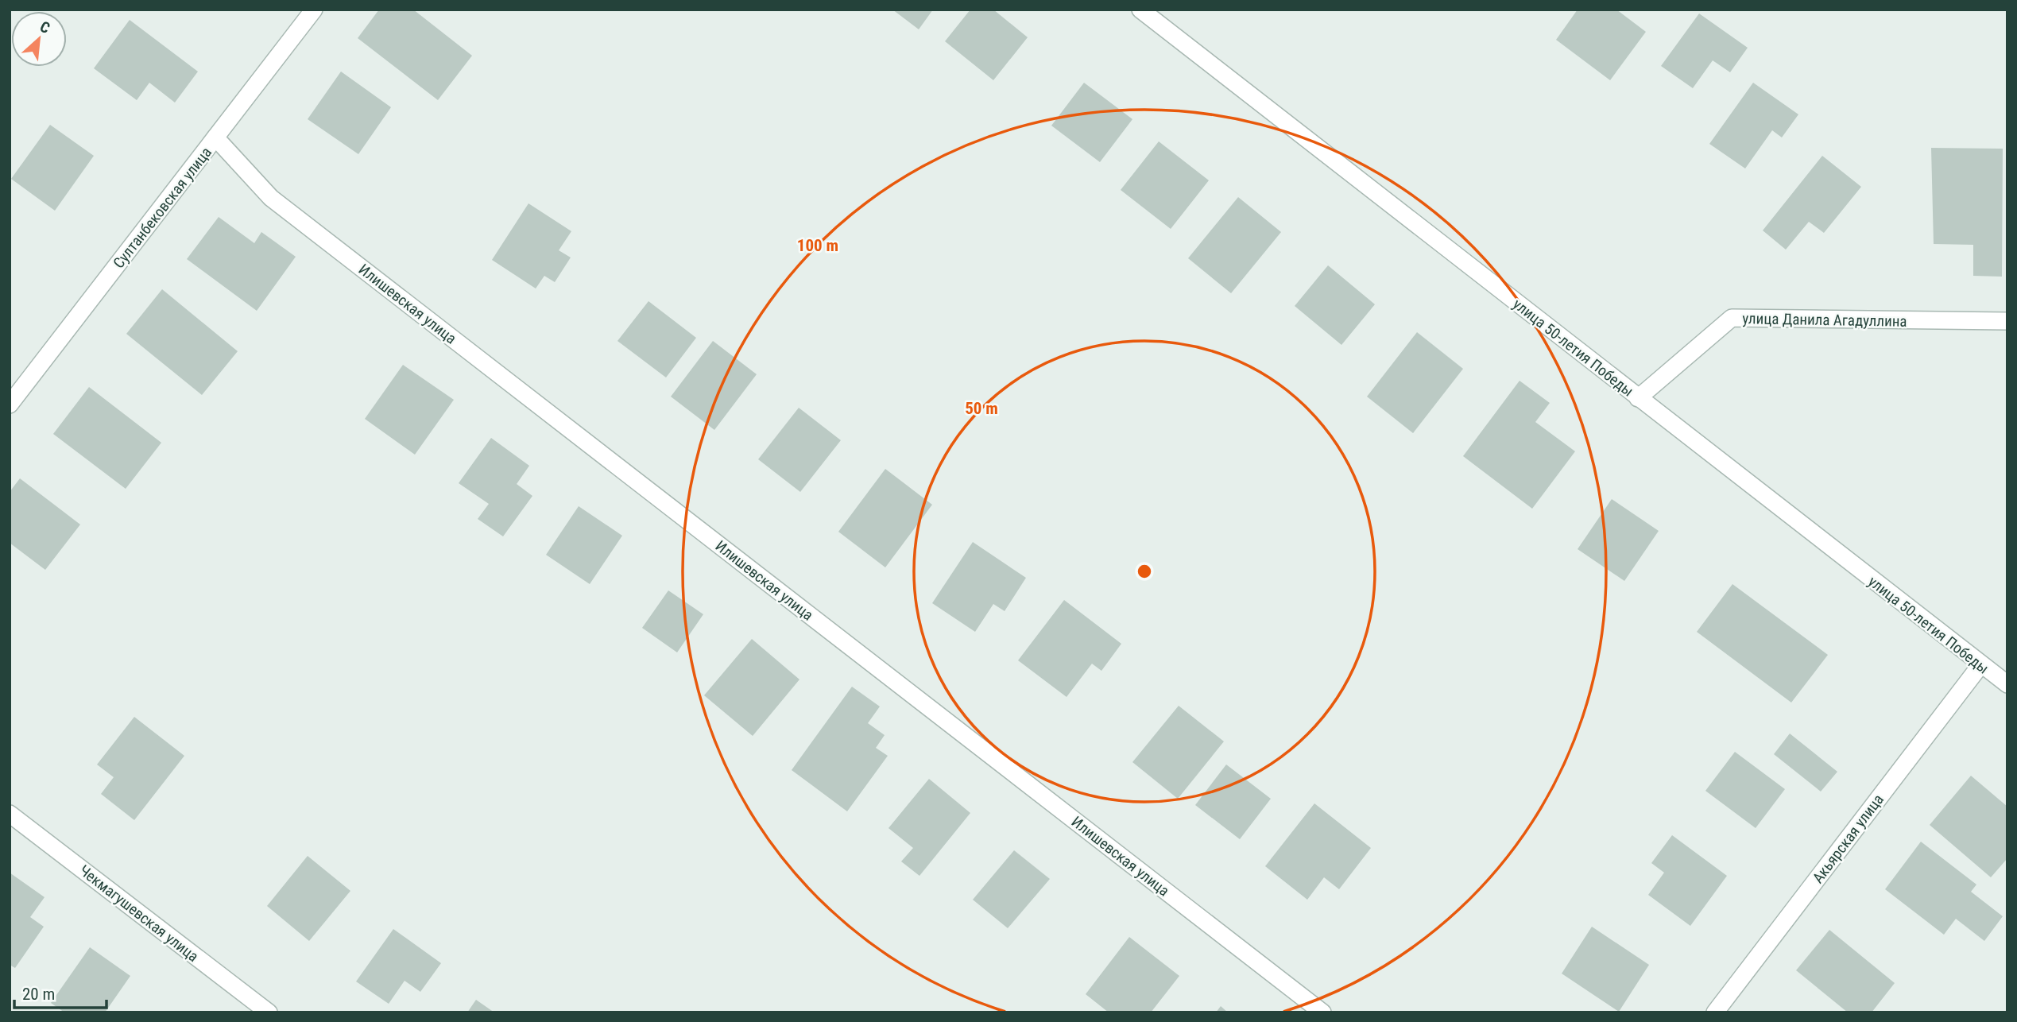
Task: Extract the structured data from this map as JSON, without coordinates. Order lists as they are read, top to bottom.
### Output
{
  "streets": {
    "street": [
      "Султанбековская улица",
      "Илишевская улица",
      "улица Данила Агадуллина",
      "улица 50-летия Победы",
      "Акьярская улица",
      "Чекмагушевская улица"
    ]
  },
  "crossings": [
    ["Султанбековская улица", "Илишевская улица"],
    ["улица Данила Агадуллина", "улица 50-летия Победы"],
    ["улица 50-летия Победы", "Акьярская улица"]
  ],
  "scale_bar": "20 m",
  "north": "top right",
  "rings": ["100 m", "50 m"]
}
